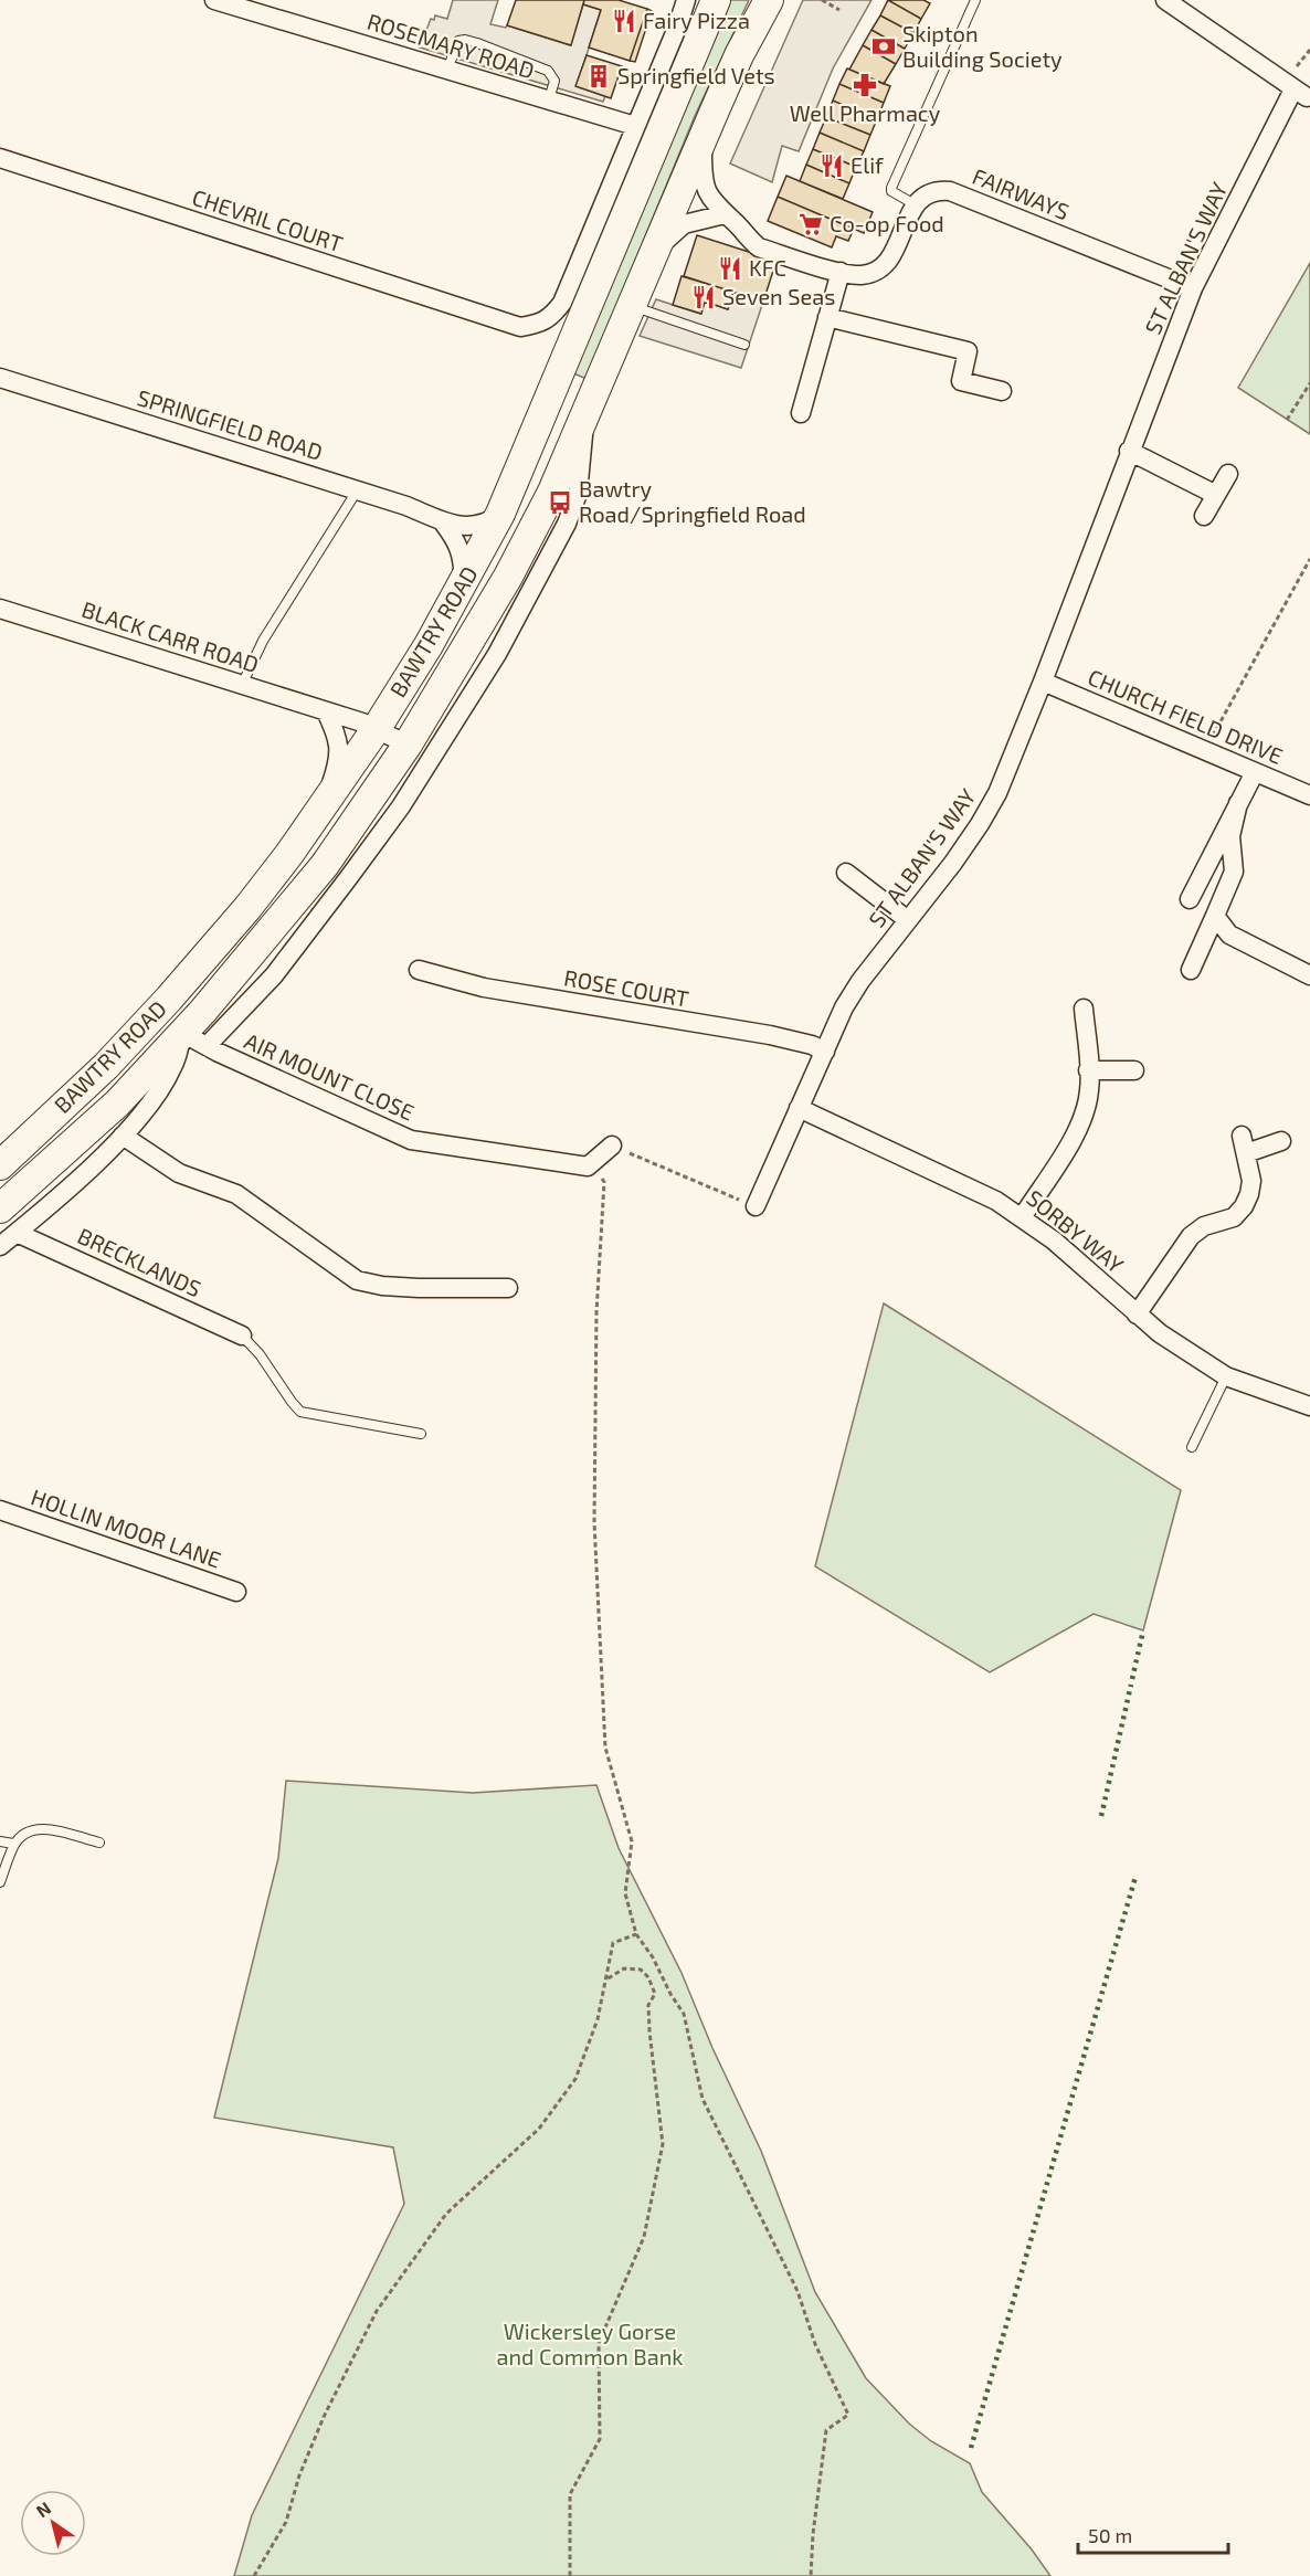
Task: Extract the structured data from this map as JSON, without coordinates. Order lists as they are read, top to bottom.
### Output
{
  "streets": {
    "main road": ["BAWTRY ROAD"],
    "street": [
      "ROSEMARY ROAD",
      "FAIRWAYS",
      "CHEVRIL COURT",
      "ST ALBAN'S WAY",
      "SPRINGFIELD ROAD",
      "BLACK CARR ROAD",
      "CHURCH FIELD DRIVE",
      "ROSE COURT",
      "AIR MOUNT CLOSE",
      "SORBY WAY",
      "BRECKLANDS",
      "HOLLIN MOOR LANE"
    ]
  },
  "crossings": [
    ["ROSEMARY ROAD", "CHEVRIL COURT"],
    ["FAIRWAYS", "ST ALBAN'S WAY"],
    ["ST ALBAN'S WAY", "CHURCH FIELD DRIVE"],
    ["ST ALBAN'S WAY", "ROSE COURT"],
    ["ST ALBAN'S WAY", "SORBY WAY"],
    ["SPRINGFIELD ROAD", "BAWTRY ROAD"],
    ["BAWTRY ROAD", "BLACK CARR ROAD"],
    ["BAWTRY ROAD", "AIR MOUNT CLOSE"],
    ["BAWTRY ROAD", "BRECKLANDS"]
  ],
  "parks": ["Wickersley Gorse and Common Bank"],
  "places": {
    "restaurant": [
      "Fairy Pizza",
      "Elif",
      "KFC",
      "Seven Seas"
    ],
    "bank": ["Skipton Building Society"],
    "building": ["Springfield Vets"],
    "pharmacy": ["Well Pharmacy"],
    "supermarket": ["Co-op Food"],
    "bus stop": ["Bawtry Road/Springfield Road"]
  },
  "scale_bar": "50 m",
  "north": "top left"
}
